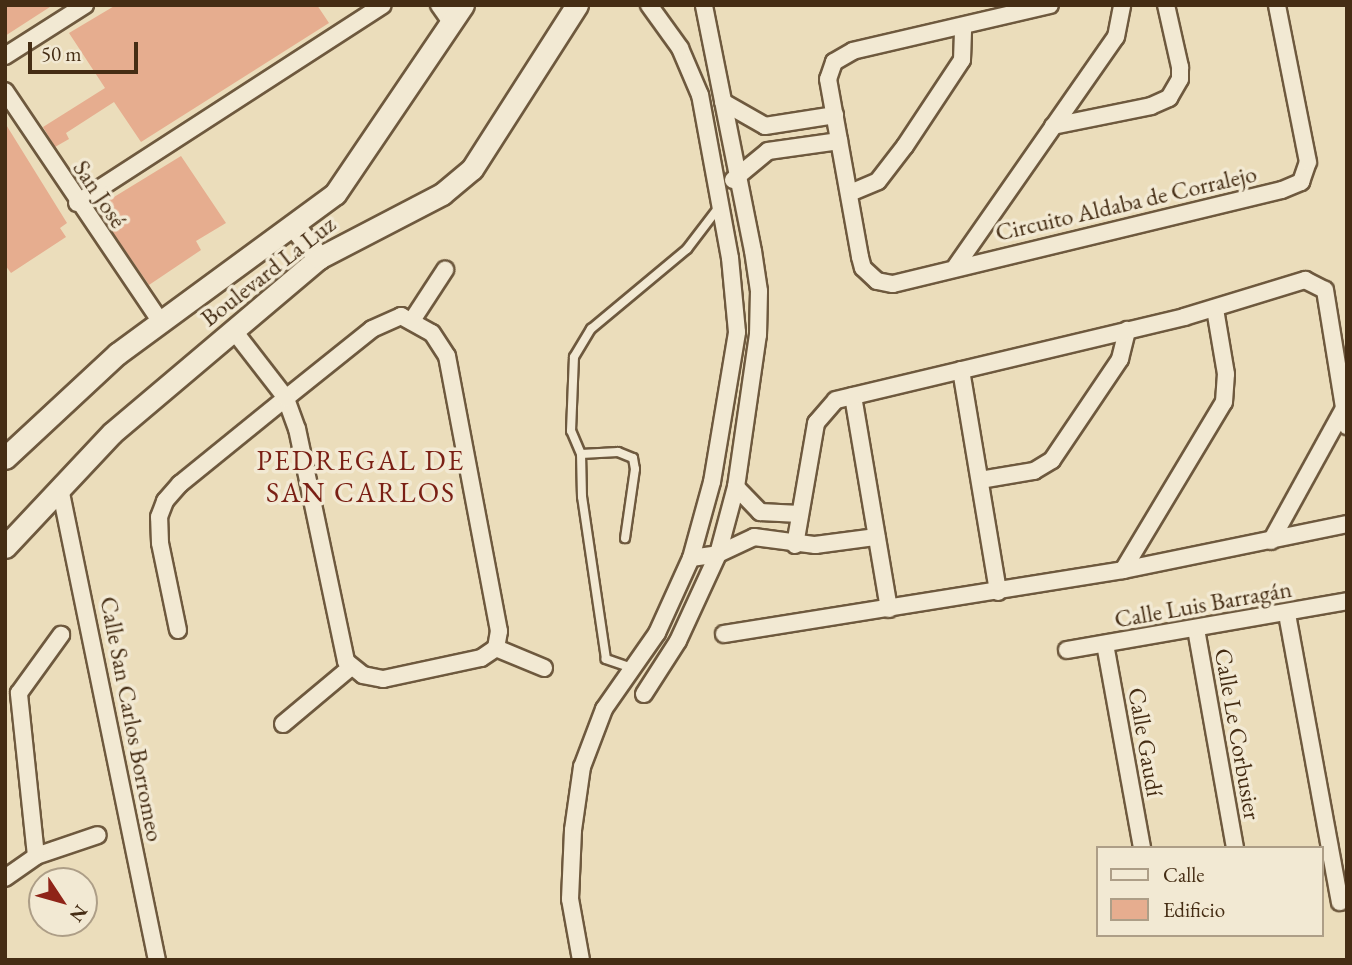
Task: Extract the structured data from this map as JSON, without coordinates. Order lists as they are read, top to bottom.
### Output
{
  "streets": {
    "main road": ["Boulevard La Luz"],
    "street": [
      "San José",
      "Circuito Aldaba de Corralejo",
      "Calle Luis Barragán",
      "Calle San Carlos Borromeo",
      "Calle Le Corbusier",
      "Calle Gaudí"
    ]
  },
  "crossings": [
    ["San José", "Boulevard La Luz"],
    ["Boulevard La Luz", "Calle San Carlos Borromeo"],
    ["Calle Luis Barragán", "Calle Le Corbusier"],
    ["Calle Luis Barragán", "Calle Gaudí"]
  ],
  "districts": ["PEDREGAL DE SAN CARLOS"],
  "legend": ["Calle", "Edificio"],
  "scale_bar": "50 m",
  "north": "bottom right"
}
